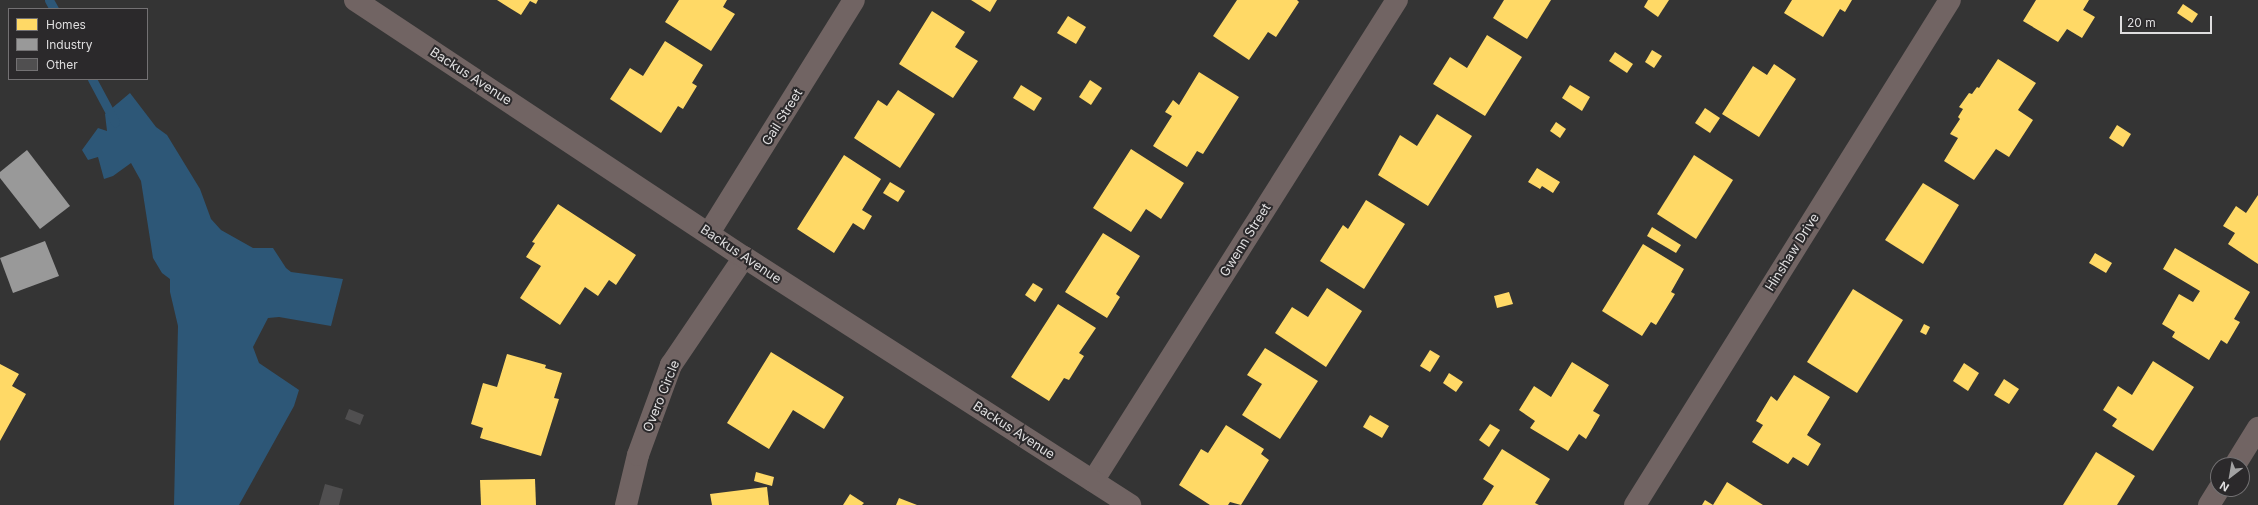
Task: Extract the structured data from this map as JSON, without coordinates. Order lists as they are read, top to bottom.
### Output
{
  "streets": {
    "street": [
      "Backus Avenue",
      "Gail Street",
      "Gwenn Street",
      "Hinshaw Drive",
      "Overo Circle"
    ]
  },
  "crossings": [
    ["Backus Avenue", "Gail Street"],
    ["Backus Avenue", "Gwenn Street"],
    ["Backus Avenue", "Overo Circle"]
  ],
  "legend": ["Homes", "Industry", "Other"],
  "scale_bar": "20 m",
  "north": "bottom left"
}
